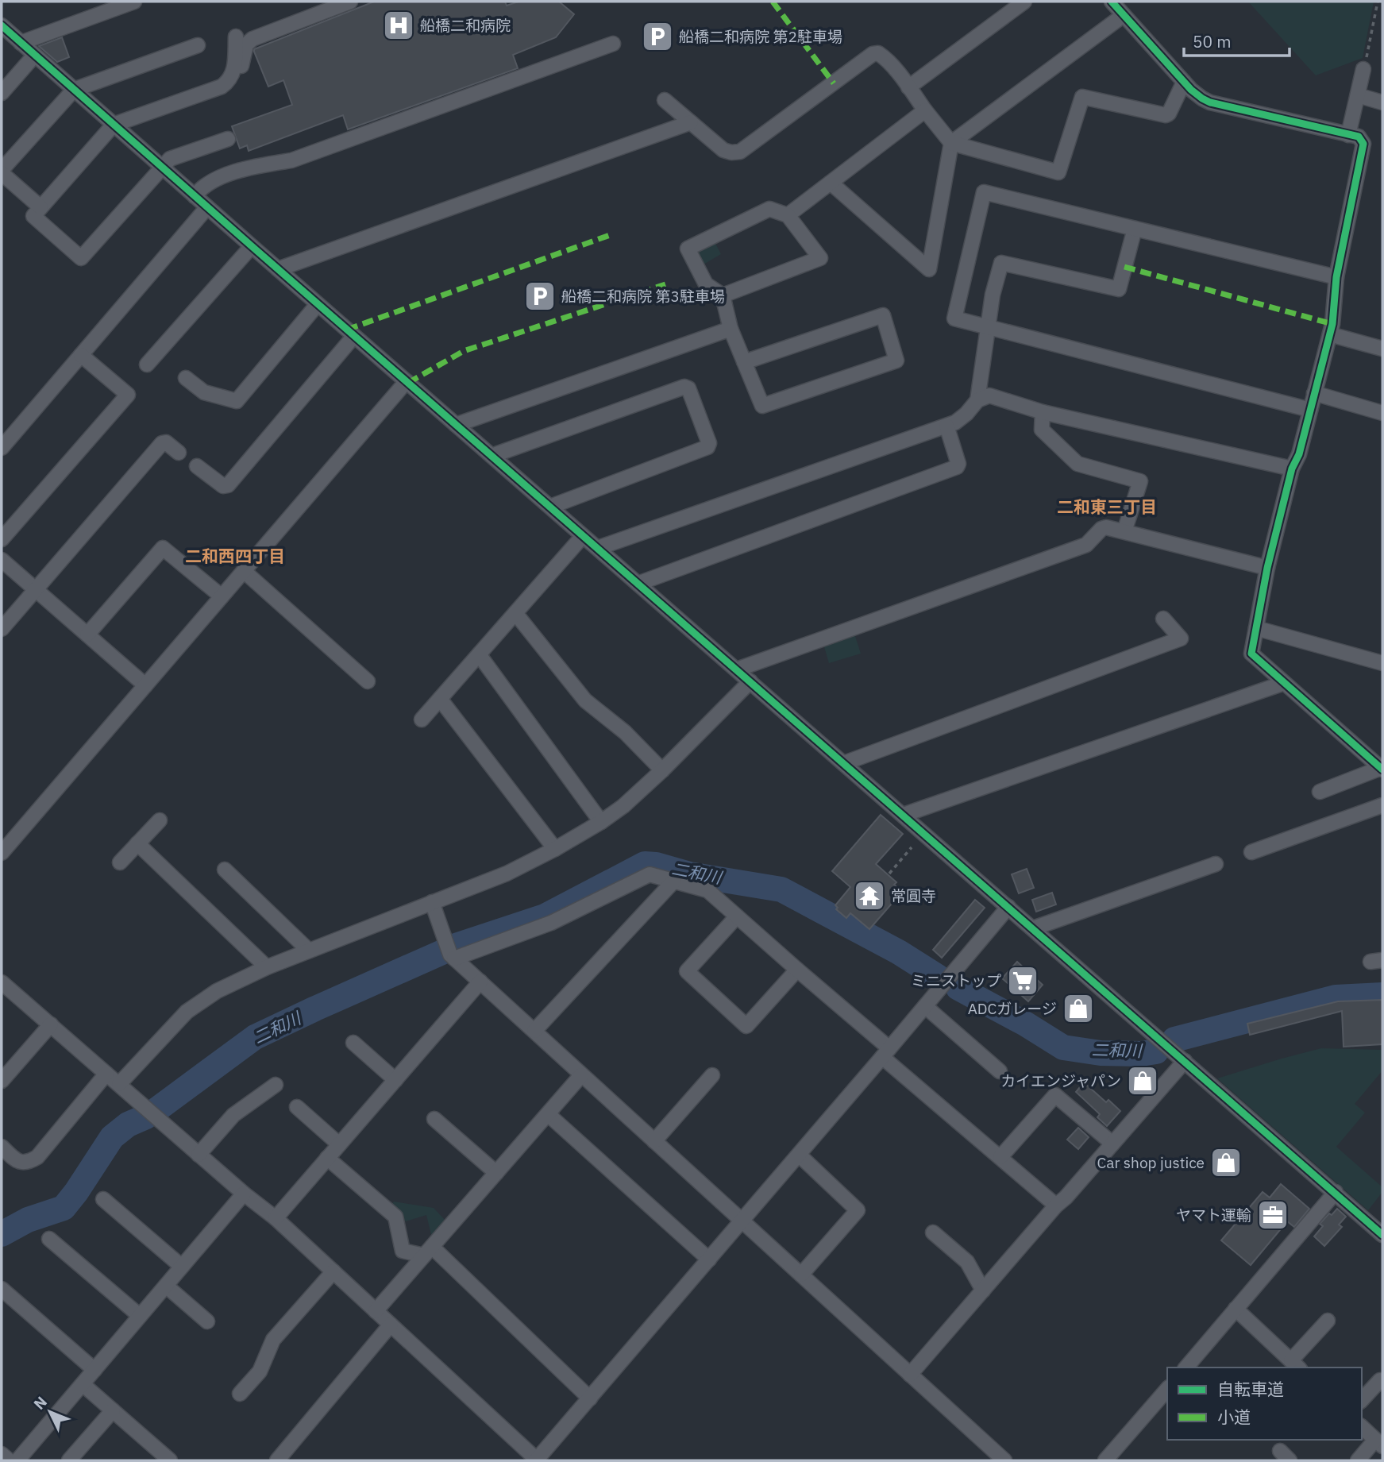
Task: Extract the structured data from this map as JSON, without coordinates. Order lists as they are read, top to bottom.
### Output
{
  "districts": ["二和東三丁目", "二和西四丁目"],
  "water": ["二和川"],
  "places": {
    "hospital": ["船橋二和病院"],
    "parking": ["船橋二和病院 第2駐車場", "船橋二和病院 第3駐車場"],
    "temple": ["常圓寺"],
    "supermarket": ["ミニストップ"],
    "shop": ["ADCガレージ", "カイエンジャパン", "Car shop justice"],
    "office": ["ヤマト運輸"]
  },
  "legend": ["自転車道", "小道"],
  "scale_bar": "50 m",
  "north": "top left"
}
